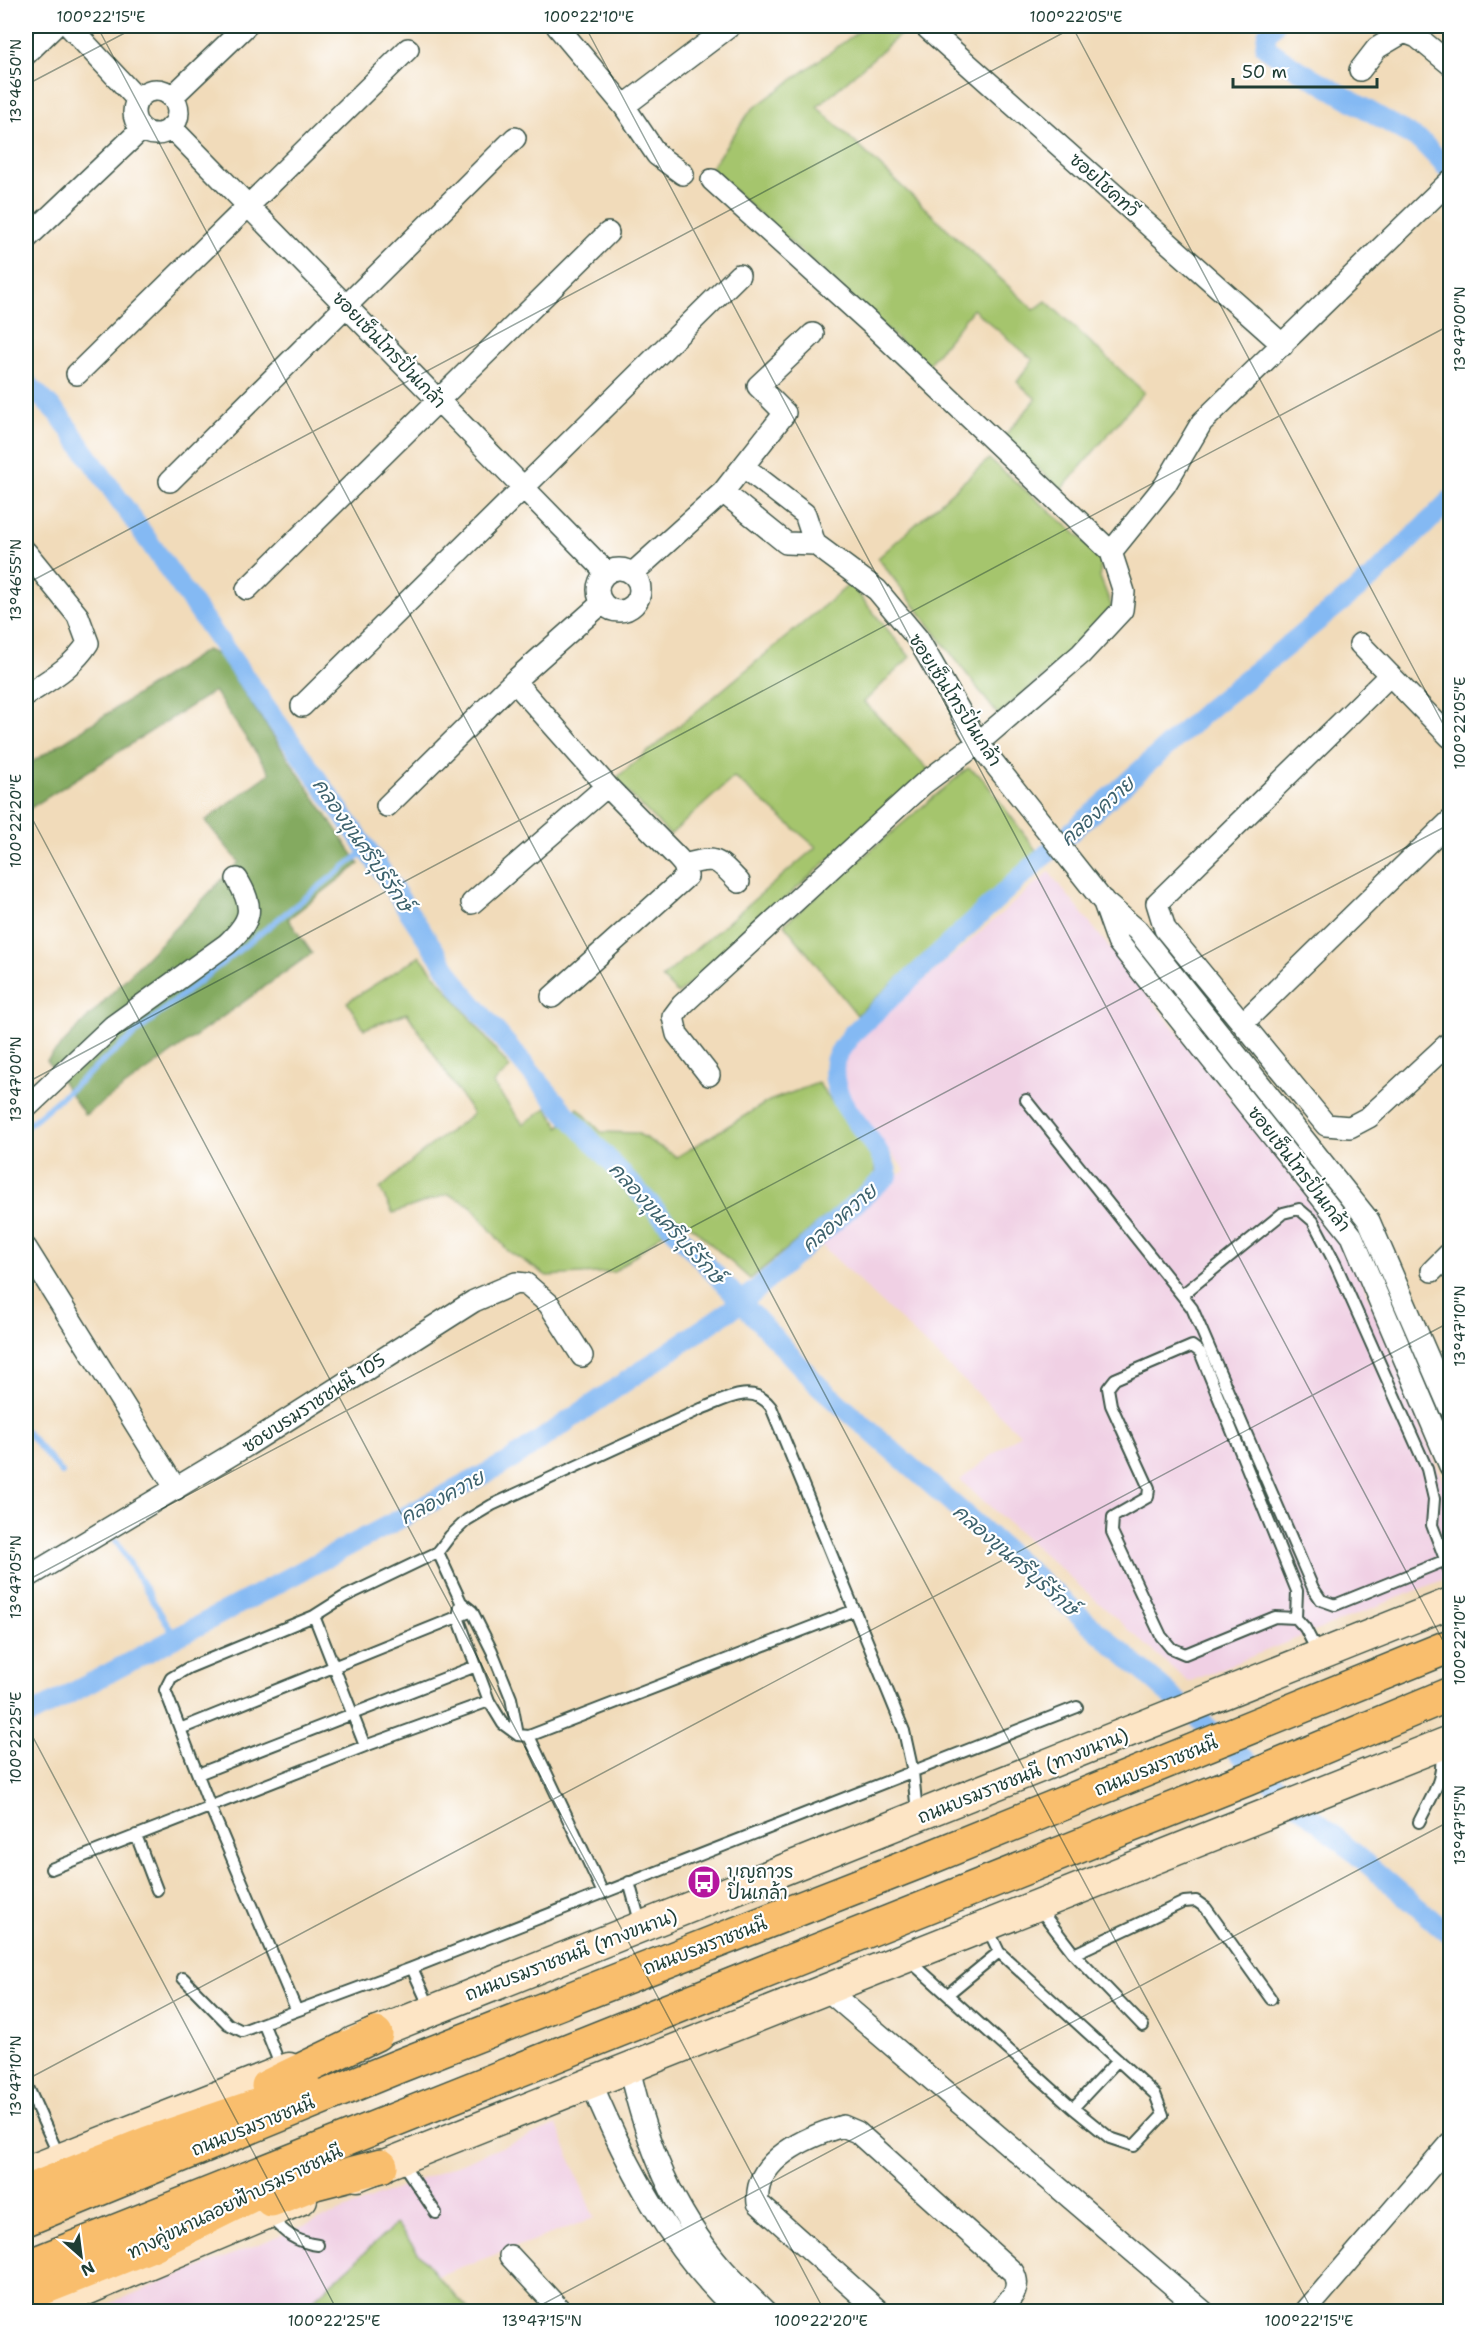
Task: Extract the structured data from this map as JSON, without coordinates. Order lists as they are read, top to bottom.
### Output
{
  "streets": {
    "main road": ["ถนนบรมราชชนนี", "ถนนบรมราชชนนี (ทางขนาน)", "ทางคู่ขนานลอยฟ้าบรมราชชนนี"],
    "street": ["ซอยโชคทวี", "ซอยเซ็นโทรปิ่นเกล้า", "ซอยบรมราชชนนี 105"]
  },
  "water": ["คลองควาย", "คลองขุนศรีบุรีรักษ์"],
  "places": {
    "bus stop": ["บุญถาวร ปิ่นเกล้า"]
  },
  "scale_bar": "50 m",
  "north": "bottom right",
  "coordinates": [
    "100°22'15\"E",
    "100°22'10\"E",
    "100°22'05\"E",
    "13°46'50\"N",
    "13°47'00\"N",
    "13°46'55\"N",
    "100°22'20\"E",
    "13°47'10\"N",
    "13°47'05\"N",
    "100°22'25\"E",
    "13°47'15\"N"
  ]
}
